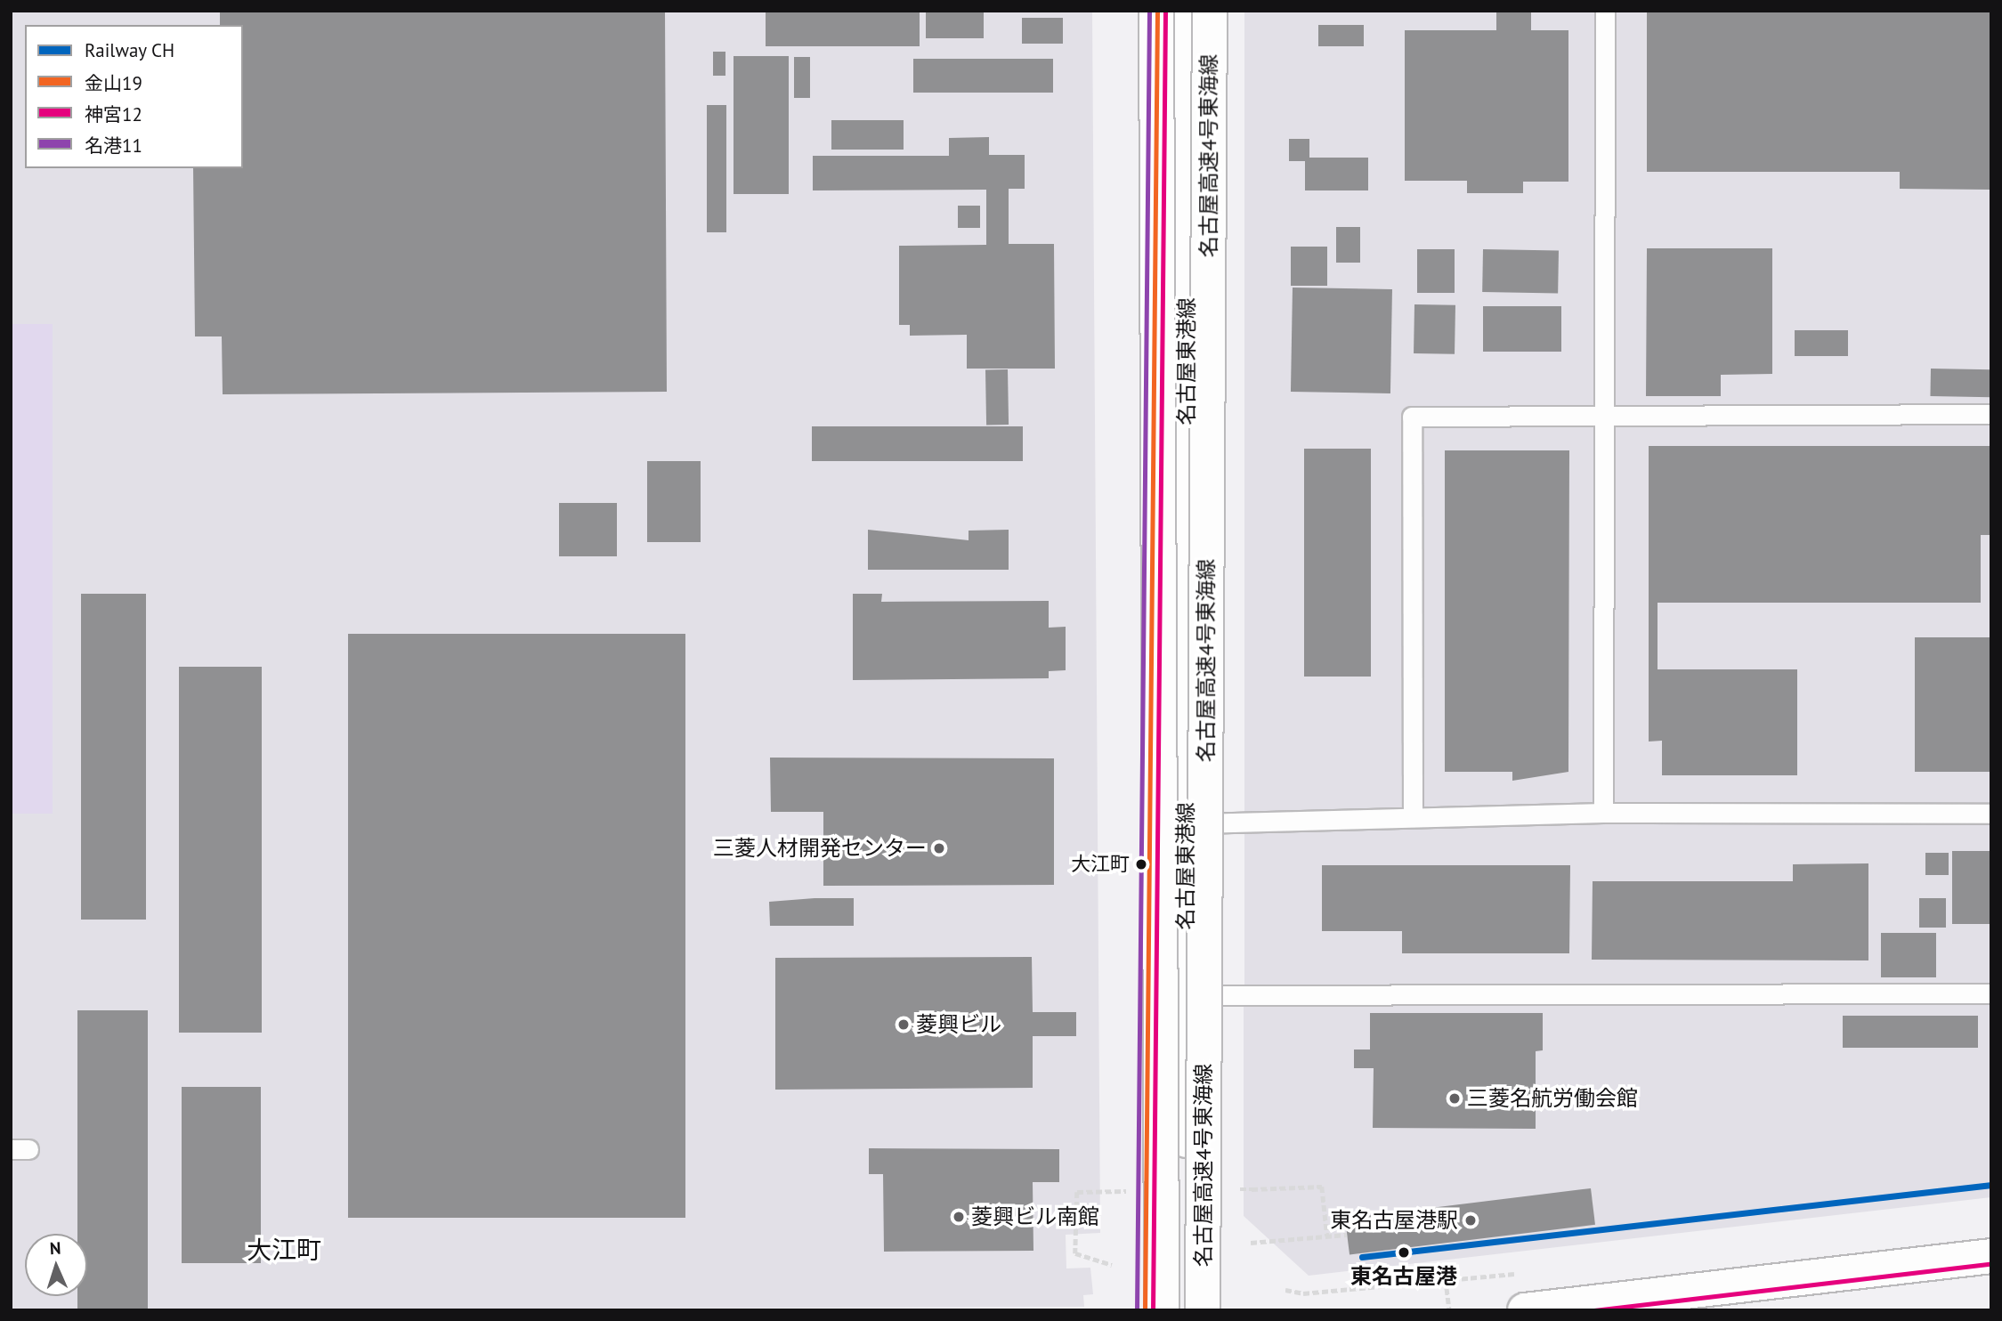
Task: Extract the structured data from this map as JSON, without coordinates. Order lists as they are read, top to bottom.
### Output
{
  "streets": {
    "main road": ["名古屋高速4号東海線", "名古屋東港線"]
  },
  "crossings": [
    ["名古屋高速4号東海線", "名古屋東港線"]
  ],
  "districts": ["大江町"],
  "places": [
    "三菱人材開発センター",
    "大江町",
    "菱興ビル",
    "三菱名航労働会館",
    "菱興ビル南館",
    "東名古屋港駅",
    "東名古屋港"
  ],
  "lines": [
    "transit line 金山19",
    "transit line 神宮12",
    "transit line 名港11",
    "rail line CH"
  ],
  "legend": [
    "Railway CH",
    "金山19",
    "神宮12",
    "名港11"
  ],
  "north": "top"
}
